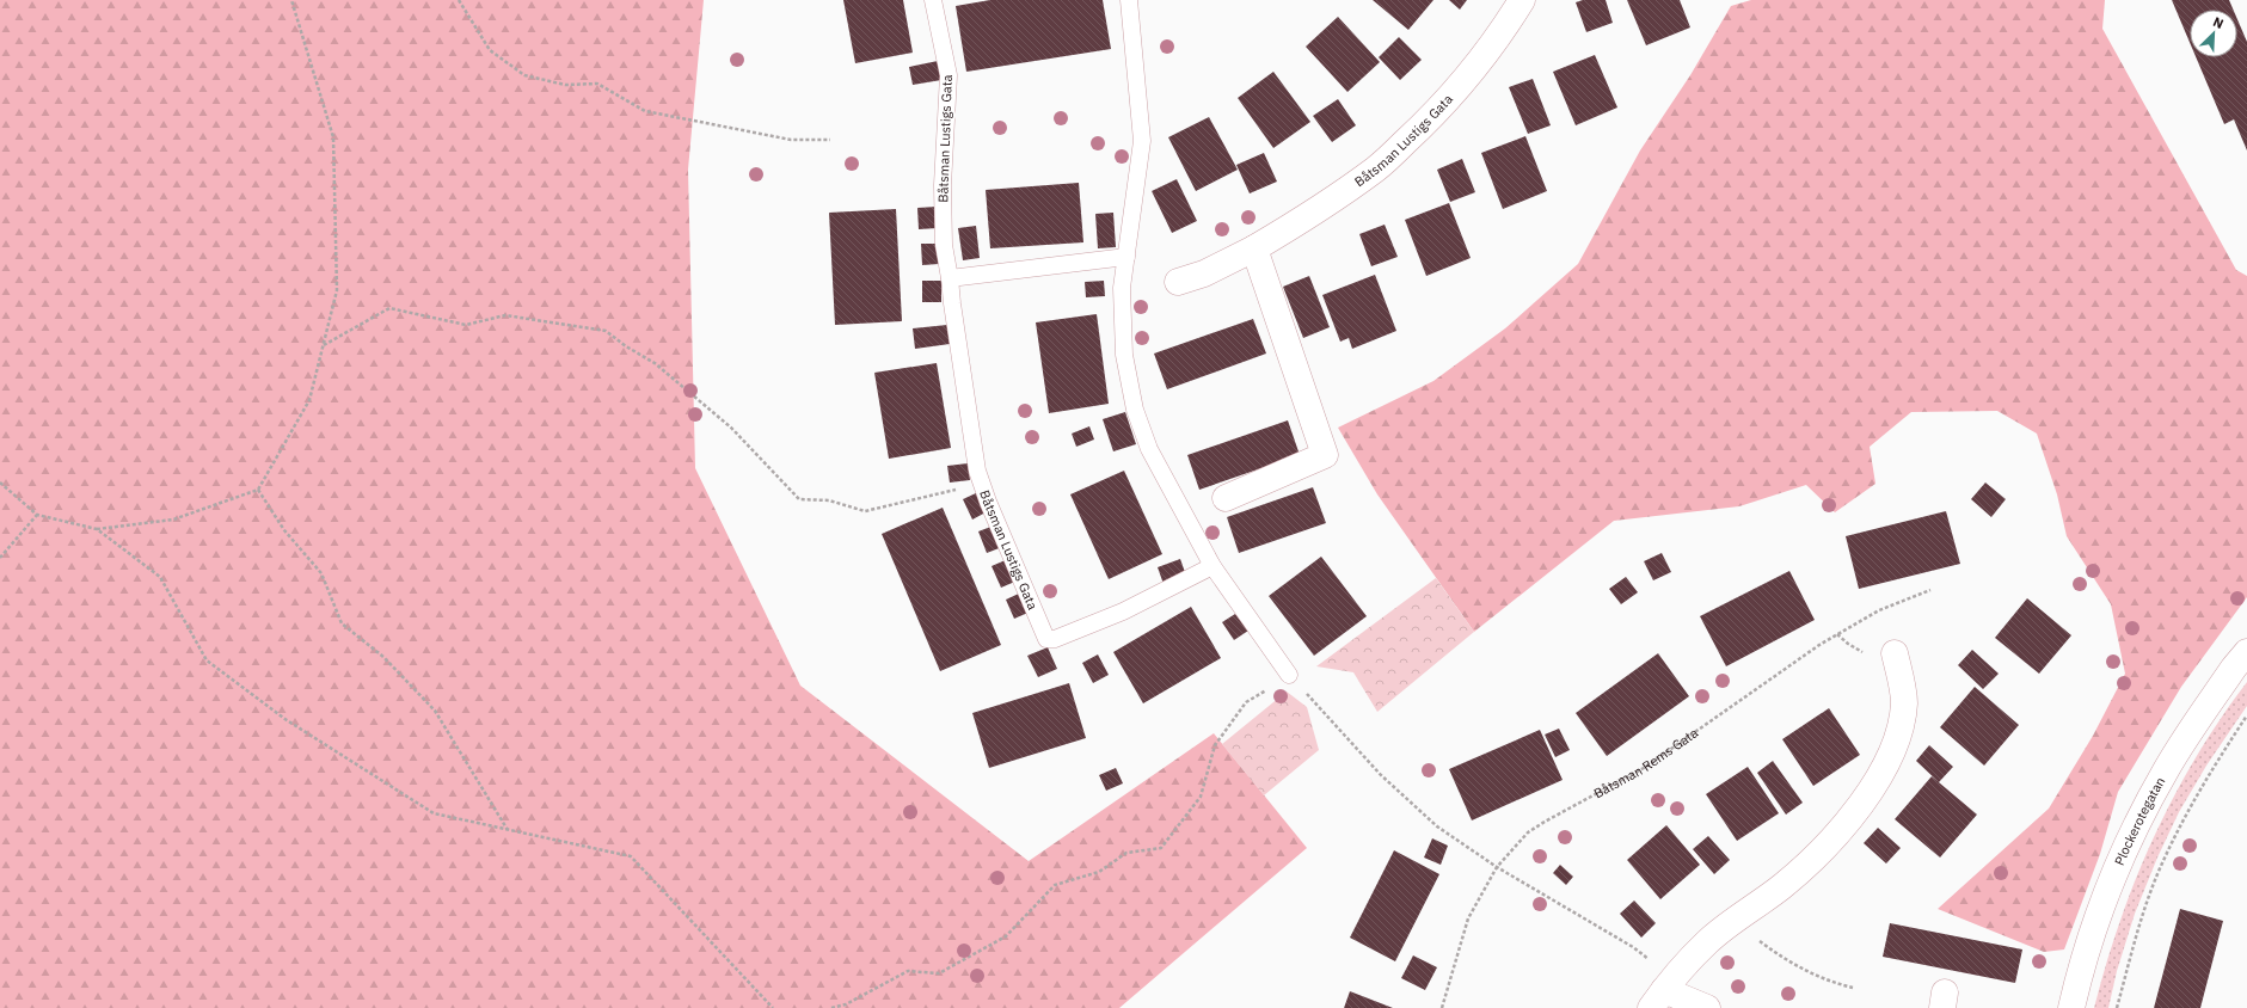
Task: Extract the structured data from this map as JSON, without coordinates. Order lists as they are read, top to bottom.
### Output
{
  "streets": {
    "street": ["Båtsman Lustigs Gata", "Plockerotegatan"],
    "path": ["Båtsman Rems Gata"]
  },
  "north": "top right"
}
